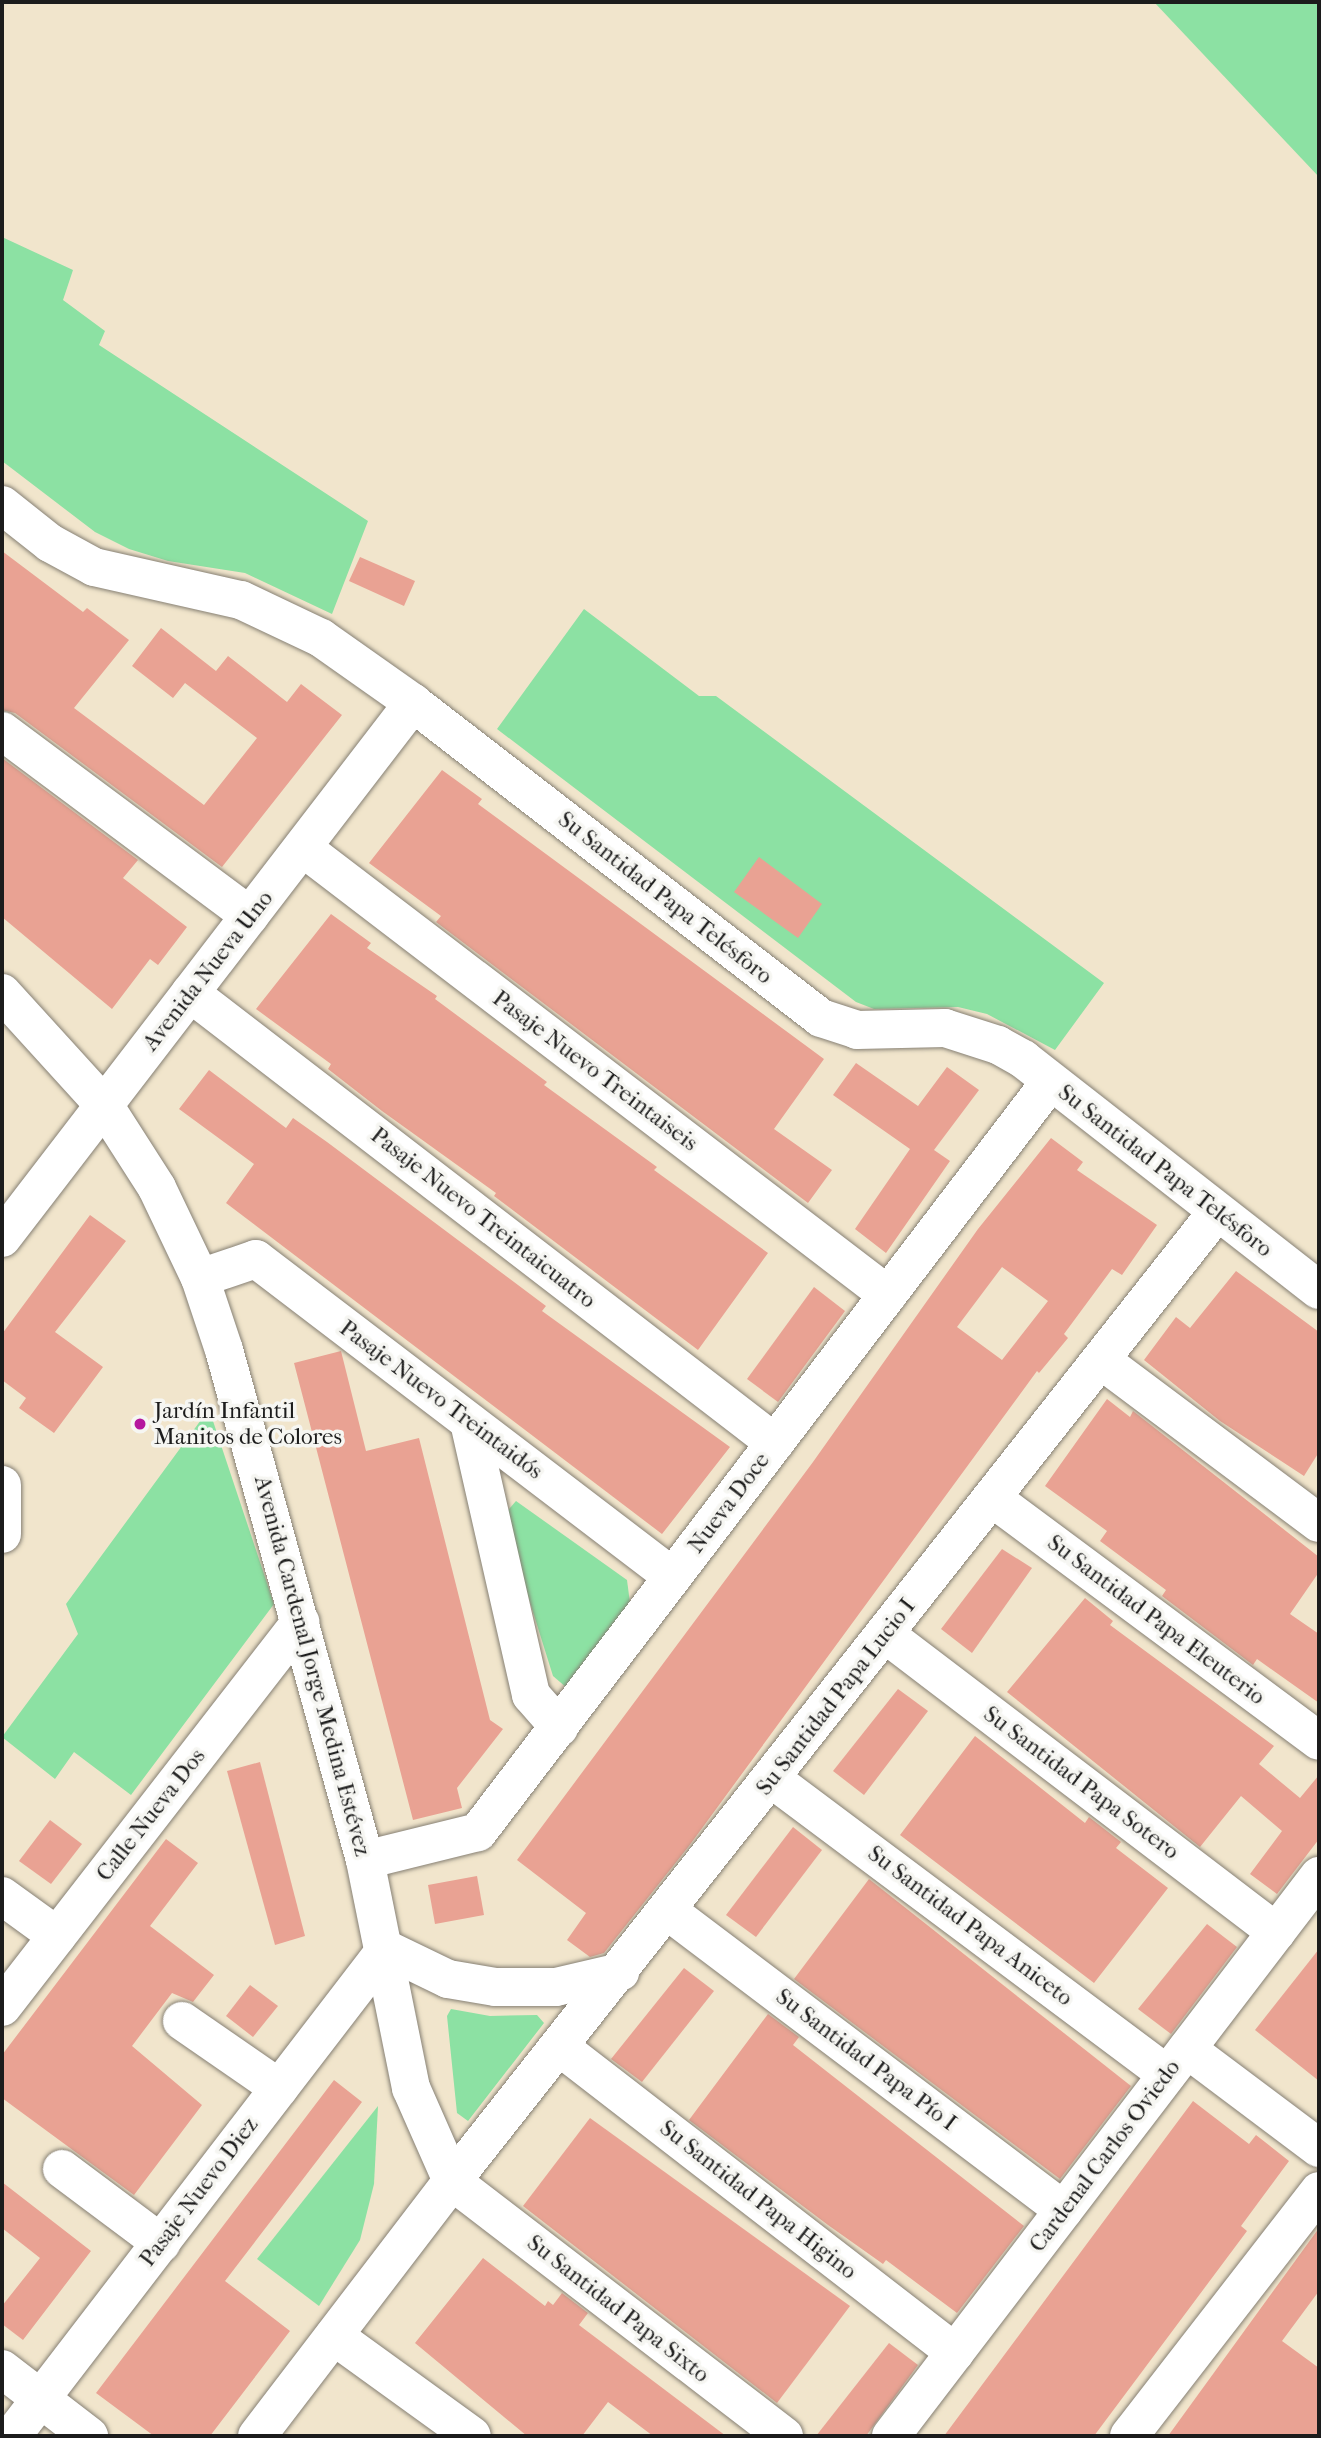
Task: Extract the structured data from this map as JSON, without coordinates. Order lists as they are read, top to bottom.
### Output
{
  "streets": {
    "street": [
      "Su Santidad Papa Telésforo",
      "Avenida Nueva Uno",
      "Pasaje Nuevo Treintaiseis",
      "Pasaje Nuevo Treintaicuatro",
      "Pasaje Nuevo Treintaidós",
      "Nueva Doce",
      "Su Santidad Papa Eleuterio",
      "Avenida Cardenal Jorge Medina Estévez",
      "Su Santidad Papa Lucio I",
      "Su Santidad Papa Sotero",
      "Calle Nueva Dos",
      "Su Santidad Papa Aniceto",
      "Su Santidad Papa Pío I",
      "Cardenal Carlos Oviedo",
      "Pasaje Nuevo Diez",
      "Su Santidad Papa Higino",
      "Su Santidad Papa Sixto"
    ]
  },
  "crossings": [
    ["Su Santidad Papa Telésforo", "Avenida Nueva Uno"],
    ["Su Santidad Papa Telésforo", "Nueva Doce"],
    ["Su Santidad Papa Telésforo", "Su Santidad Papa Lucio I"],
    ["Avenida Nueva Uno", "Pasaje Nuevo Treintaiseis"],
    ["Avenida Nueva Uno", "Pasaje Nuevo Treintaicuatro"],
    ["Avenida Nueva Uno", "Avenida Cardenal Jorge Medina Estévez"],
    ["Pasaje Nuevo Treintaiseis", "Nueva Doce"],
    ["Pasaje Nuevo Treintaicuatro", "Nueva Doce"],
    ["Pasaje Nuevo Treintaidós", "Nueva Doce"],
    ["Pasaje Nuevo Treintaidós", "Avenida Cardenal Jorge Medina Estévez"],
    ["Nueva Doce", "Avenida Cardenal Jorge Medina Estévez"],
    ["Su Santidad Papa Eleuterio", "Su Santidad Papa Lucio I"],
    ["Avenida Cardenal Jorge Medina Estévez", "Su Santidad Papa Lucio I"],
    ["Avenida Cardenal Jorge Medina Estévez", "Calle Nueva Dos"],
    ["Avenida Cardenal Jorge Medina Estévez", "Pasaje Nuevo Diez"],
    ["Avenida Cardenal Jorge Medina Estévez", "Su Santidad Papa Sixto"],
    ["Su Santidad Papa Lucio I", "Su Santidad Papa Sotero"],
    ["Su Santidad Papa Lucio I", "Su Santidad Papa Aniceto"],
    ["Su Santidad Papa Lucio I", "Su Santidad Papa Pío I"],
    ["Su Santidad Papa Lucio I", "Su Santidad Papa Higino"],
    ["Su Santidad Papa Lucio I", "Su Santidad Papa Sixto"],
    ["Su Santidad Papa Sotero", "Cardenal Carlos Oviedo"],
    ["Su Santidad Papa Aniceto", "Cardenal Carlos Oviedo"],
    ["Su Santidad Papa Pío I", "Cardenal Carlos Oviedo"],
    ["Cardenal Carlos Oviedo", "Su Santidad Papa Higino"]
  ],
  "places": ["Jardín Infantil Manitos de Colores"]
}
